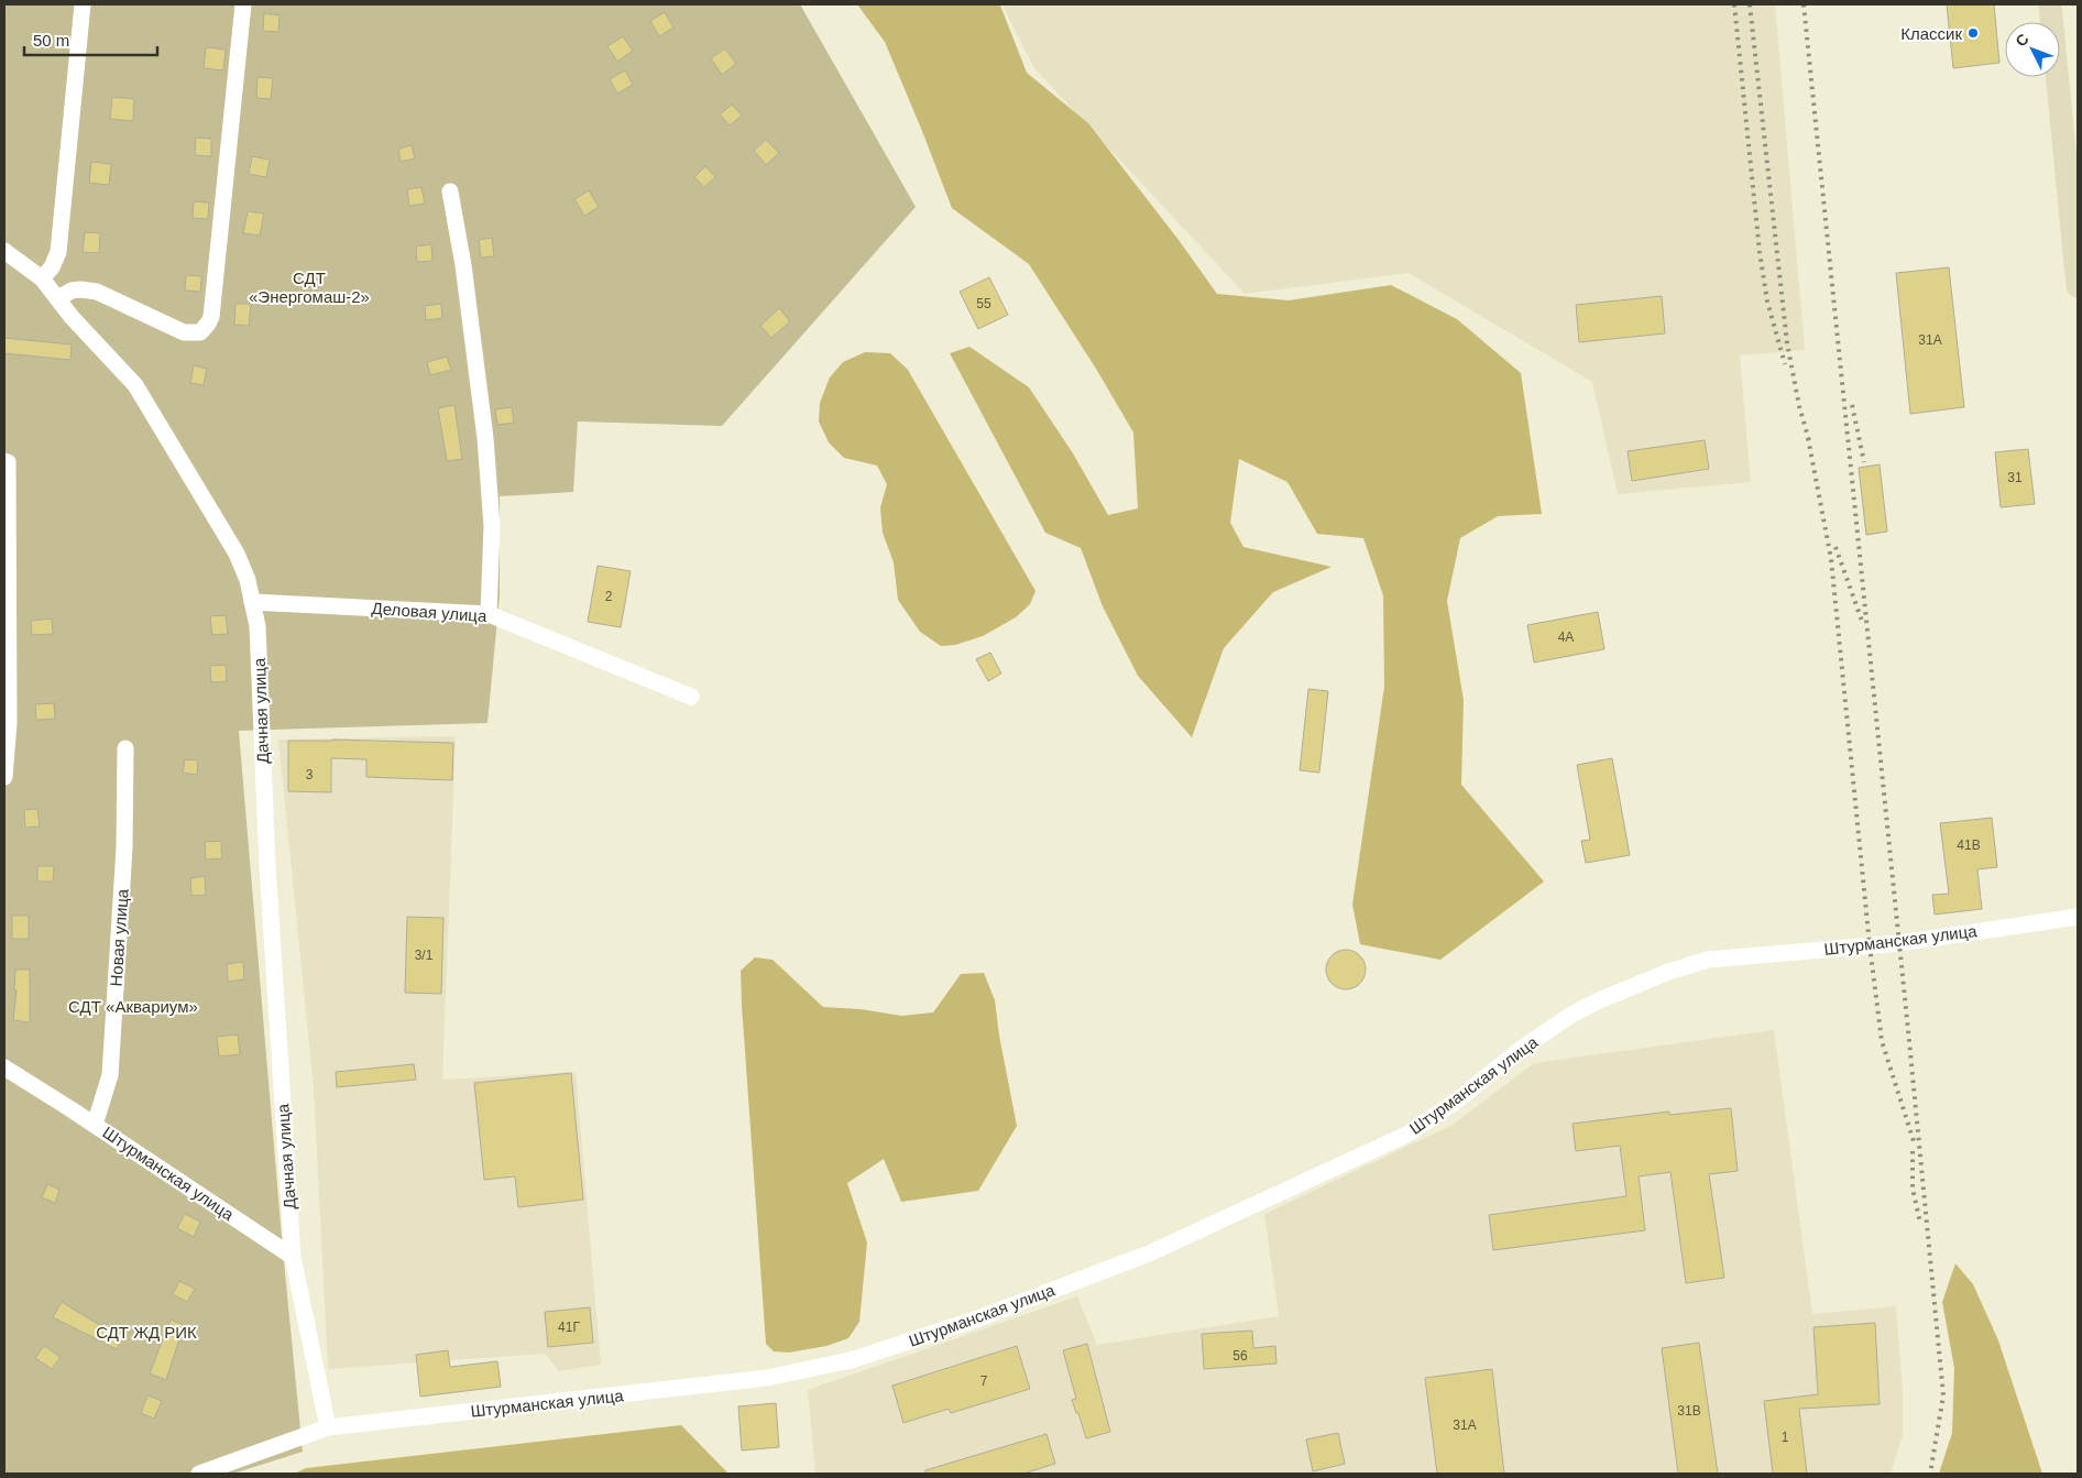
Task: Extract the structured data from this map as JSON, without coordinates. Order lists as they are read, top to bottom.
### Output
{
  "streets": {
    "street": [
      "Деловая улица",
      "Дачная улица",
      "Новая улица",
      "Штурманская улица"
    ]
  },
  "crossings": [
    ["Деловая улица", "Дачная улица"],
    ["Дачная улица", "Штурманская улица"],
    ["Новая улица", "Штурманская улица"]
  ],
  "parks": ["СДТ «Энергомаш-2»", "СДТ «Аквариум»", "СДТ ЖД РИК"],
  "places": ["Классик"],
  "house_numbers": [
    "55",
    "31А",
    "31",
    "2",
    "4А",
    "3",
    "41В",
    "3/1",
    "41Г",
    "56",
    "7",
    "31В",
    "31А",
    "1"
  ],
  "scale_bar": "50 m",
  "north": "top left"
}
